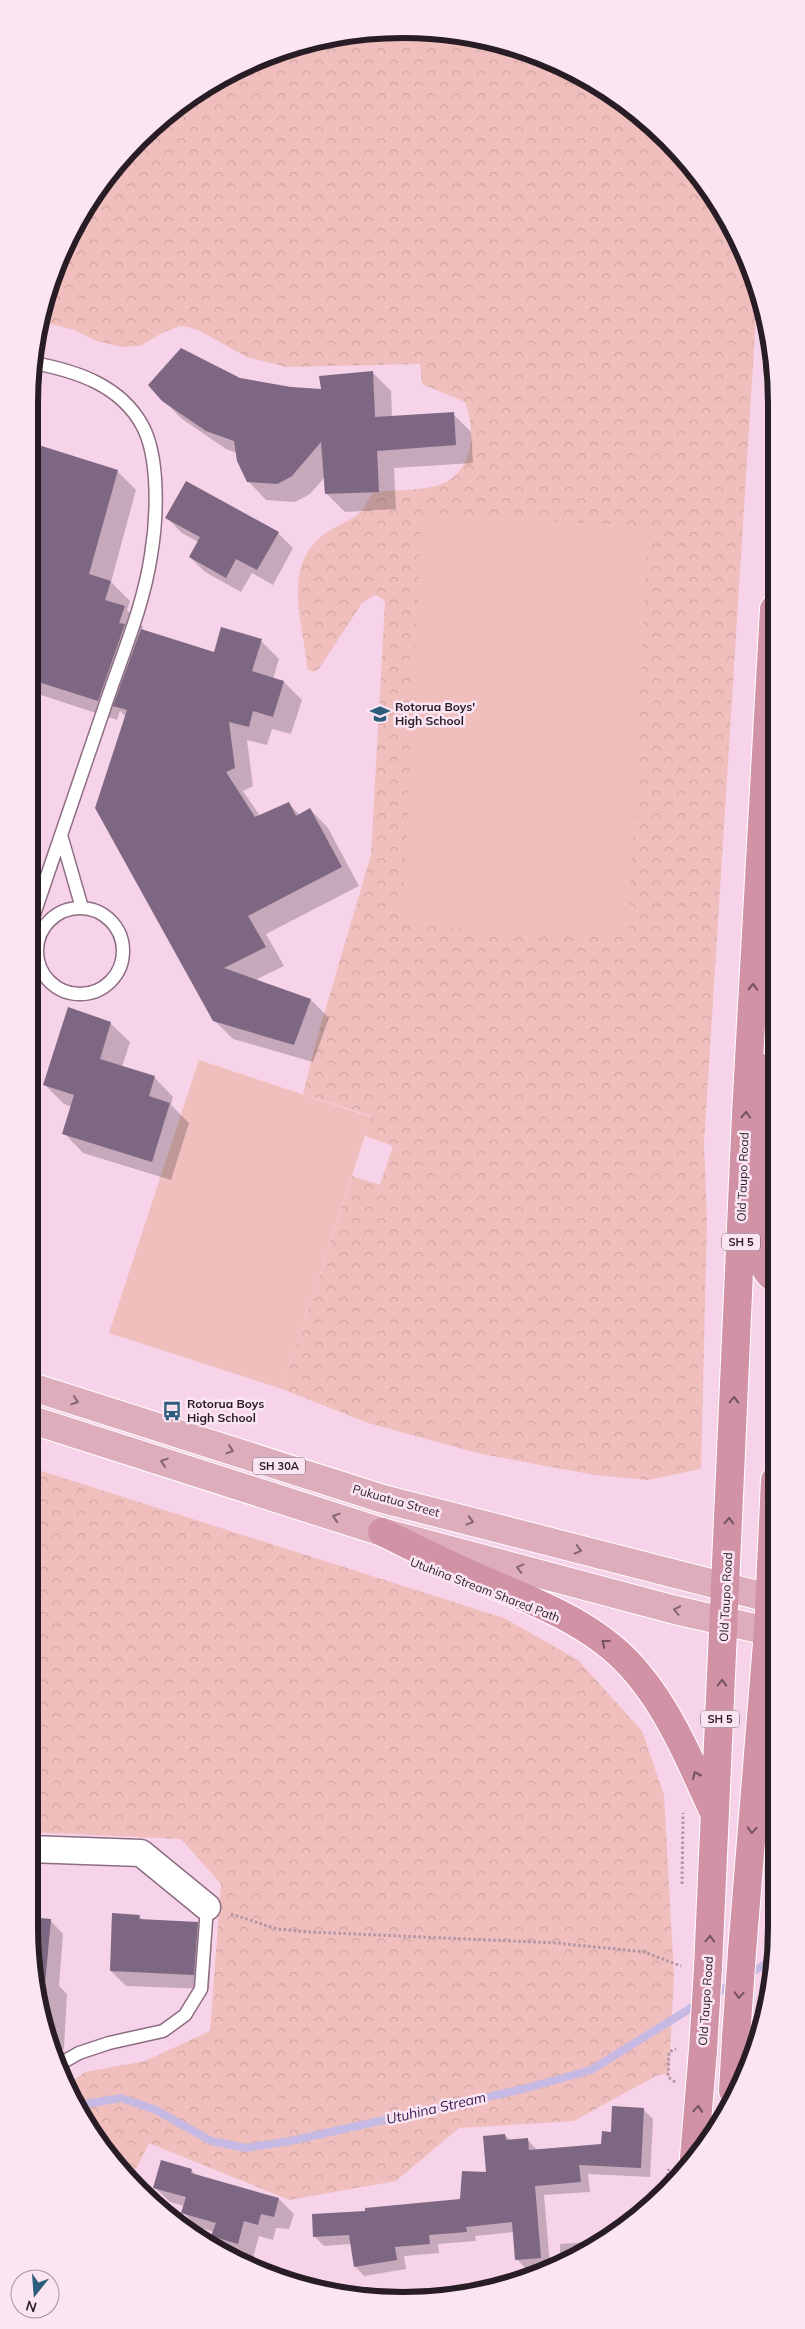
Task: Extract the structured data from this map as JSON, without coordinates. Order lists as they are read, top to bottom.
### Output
{
  "streets": {
    "highway": ["Old Taupo Road", "SH 5"],
    "main road": ["SH 30A", "Pukuatua Street"]
  },
  "crossings": [
    ["Old Taupo Road", "SH 30A"],
    ["Old Taupo Road", "Pukuatua Street"]
  ],
  "water": ["Utuhina Stream"],
  "places": {
    "school or university": ["Rotorua Boys' High School"],
    "bus stop": ["Rotorua Boys High School"]
  },
  "north": "bottom"
}
